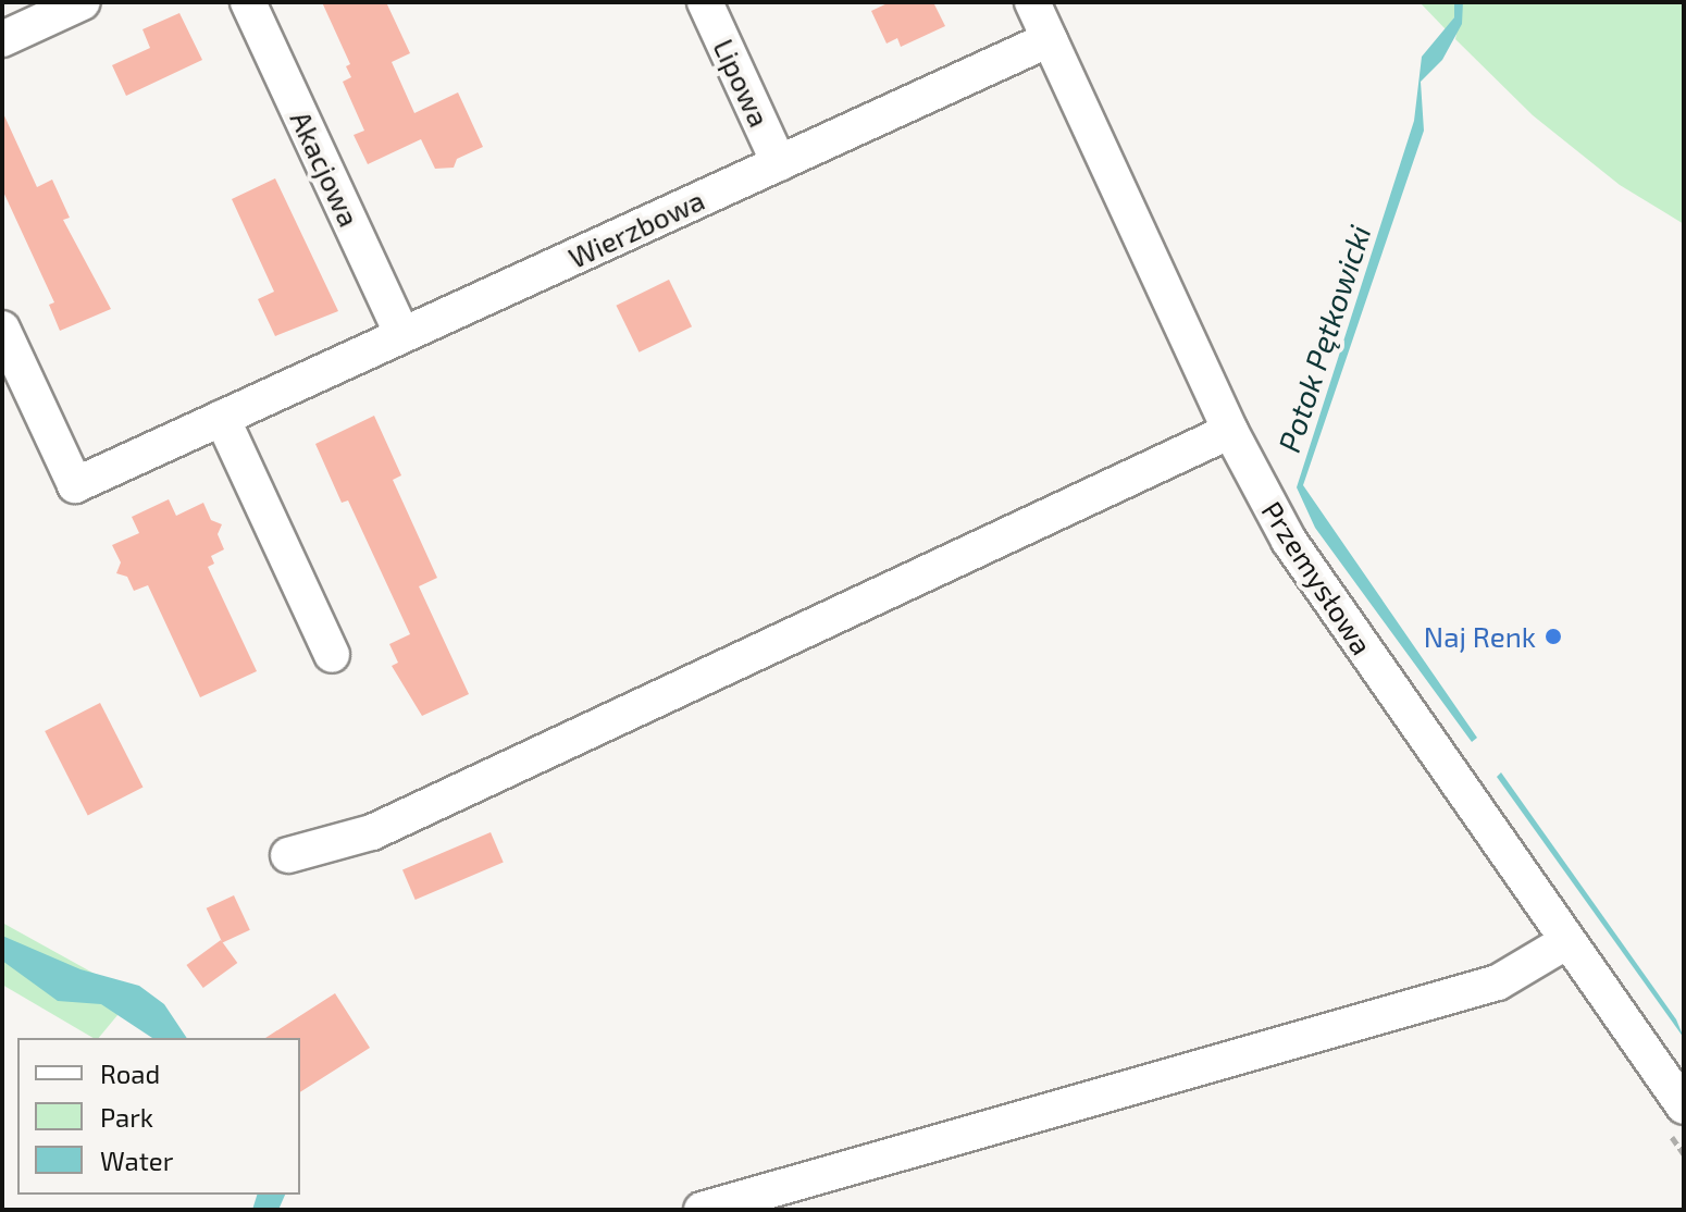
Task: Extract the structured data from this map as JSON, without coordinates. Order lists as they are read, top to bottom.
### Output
{
  "streets": {
    "street": [
      "Lipowa",
      "Akacjowa",
      "Wierzbowa",
      "Przemysłowa"
    ]
  },
  "crossings": [
    ["Lipowa", "Wierzbowa"],
    ["Akacjowa", "Wierzbowa"],
    ["Wierzbowa", "Przemysłowa"]
  ],
  "water": ["Potok Pętkowicki"],
  "places": ["Naj Renk"],
  "legend": ["Road", "Park", "Water"]
}
